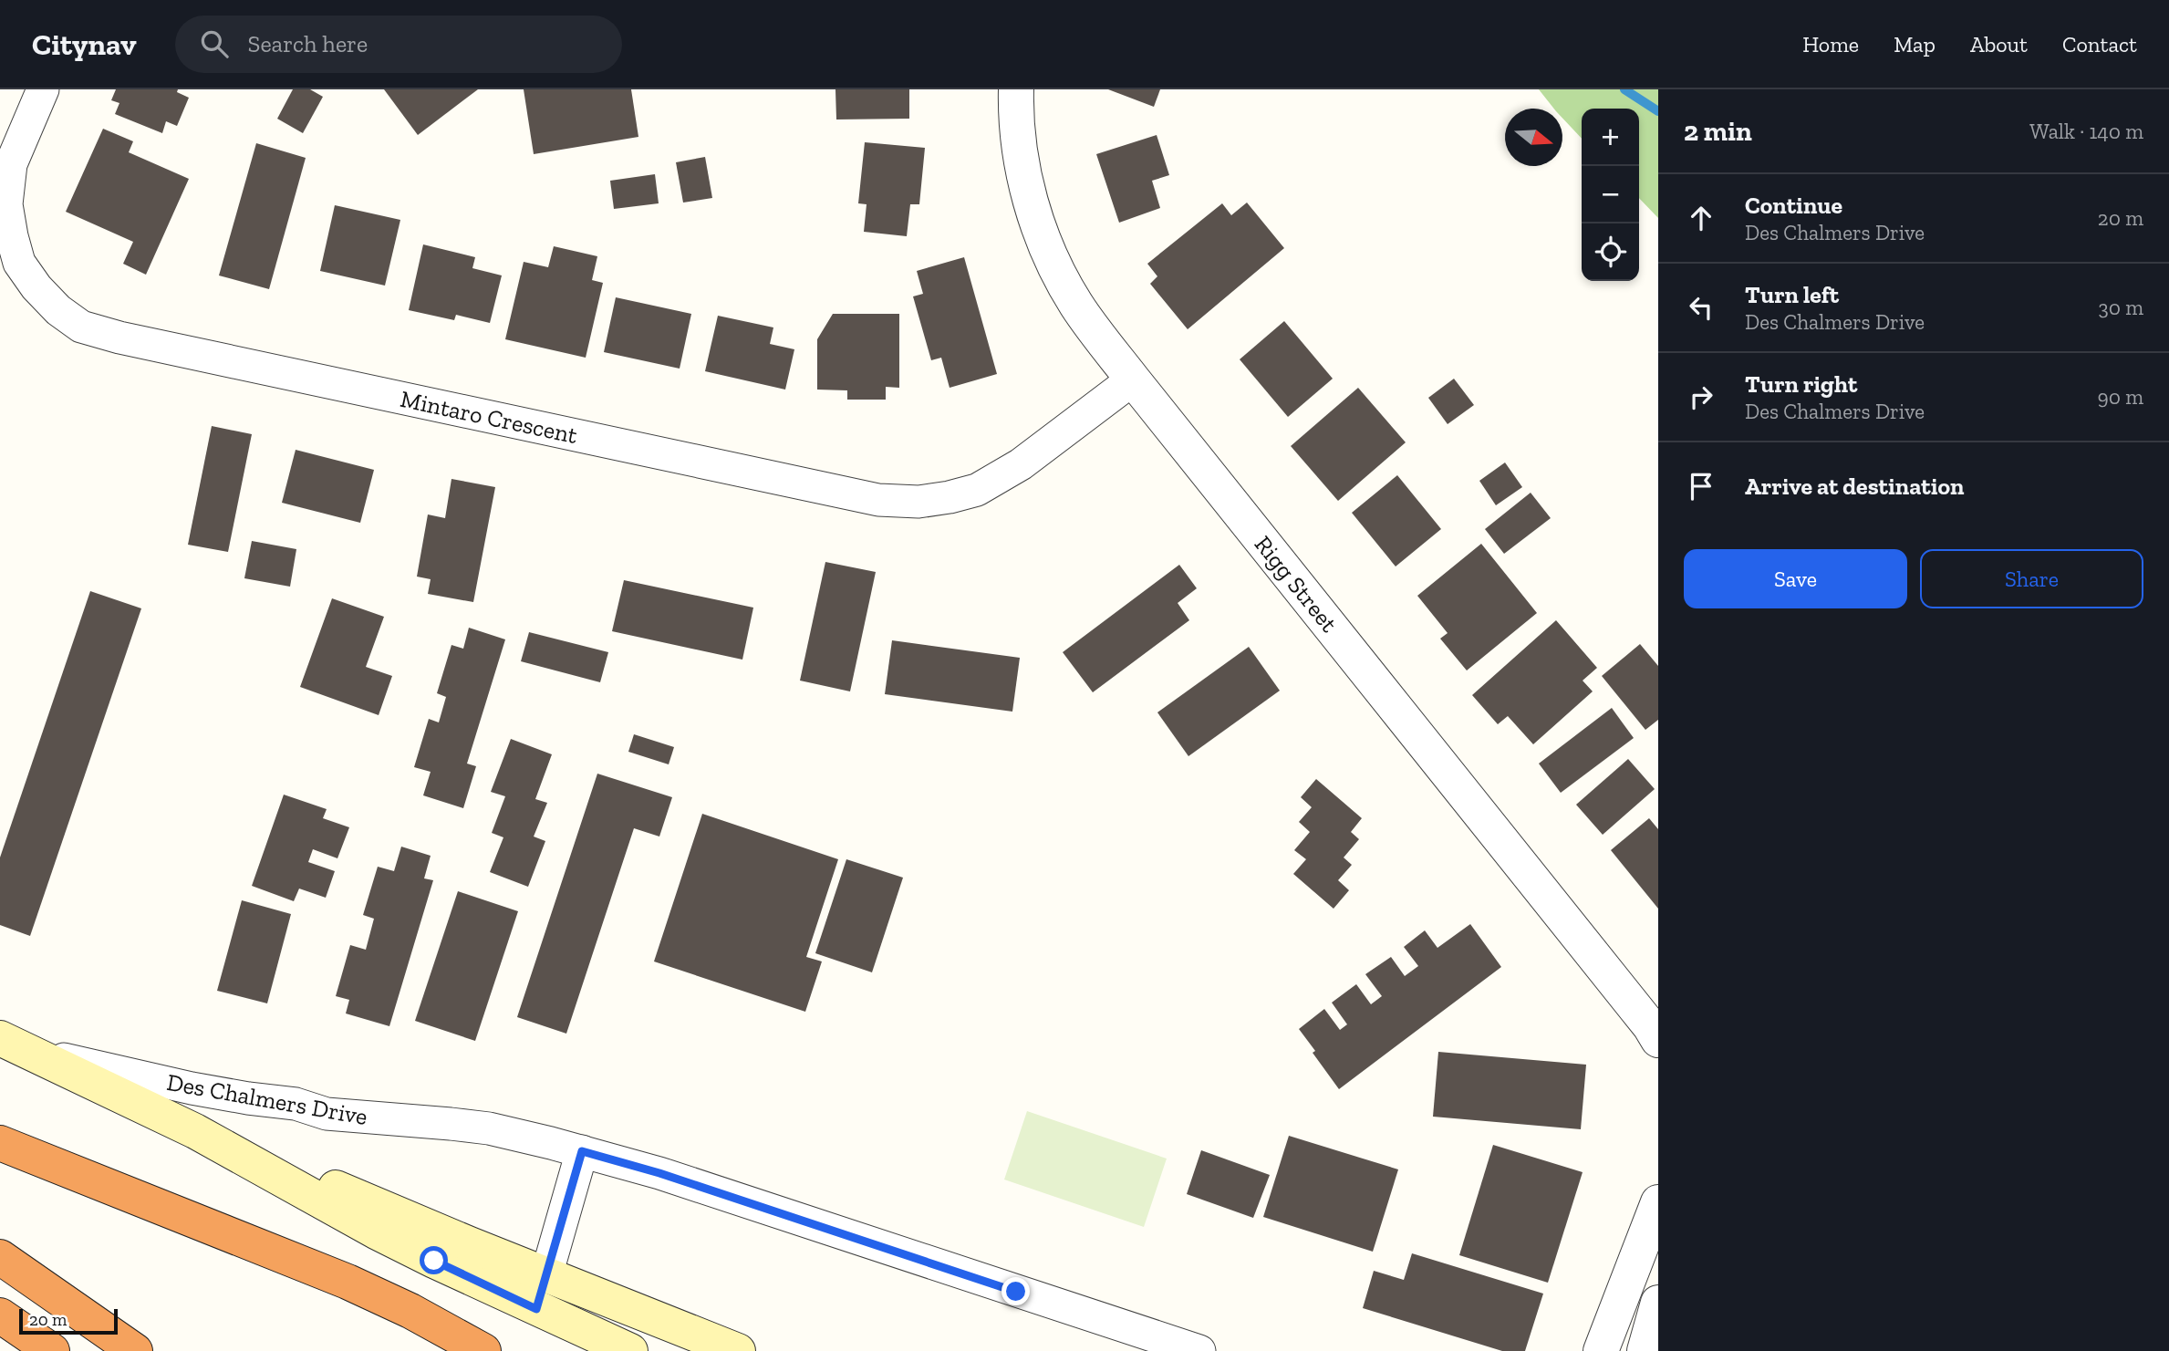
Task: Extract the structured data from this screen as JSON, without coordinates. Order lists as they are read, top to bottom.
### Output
{
  "streets": {
    "main road": ["Des Chalmers Drive"],
    "street": ["Mintaro Crescent", "Rigg Street"]
  },
  "crossings": [
    ["Mintaro Crescent", "Rigg Street"]
  ],
  "scale_bar": "20 m",
  "north": "right",
  "page": {
    "header": "Citynav",
    "search": "Search here",
    "nav": [
      "Home",
      "Map",
      "About",
      "Contact"
    ],
    "heading": ["2 min", "Walk · 140 m"],
    "map_buttons": ["+", "−"],
    "list": [
      ["Continue", "Des Chalmers Drive", "20 m"],
      ["Turn left", "Des Chalmers Drive", "30 m"],
      ["Turn right", "Des Chalmers Drive", "90 m"],
      "Arrive at destination"
    ],
    "buttons": ["Save", "Share"],
    "scale": "20 m"
  }
}
